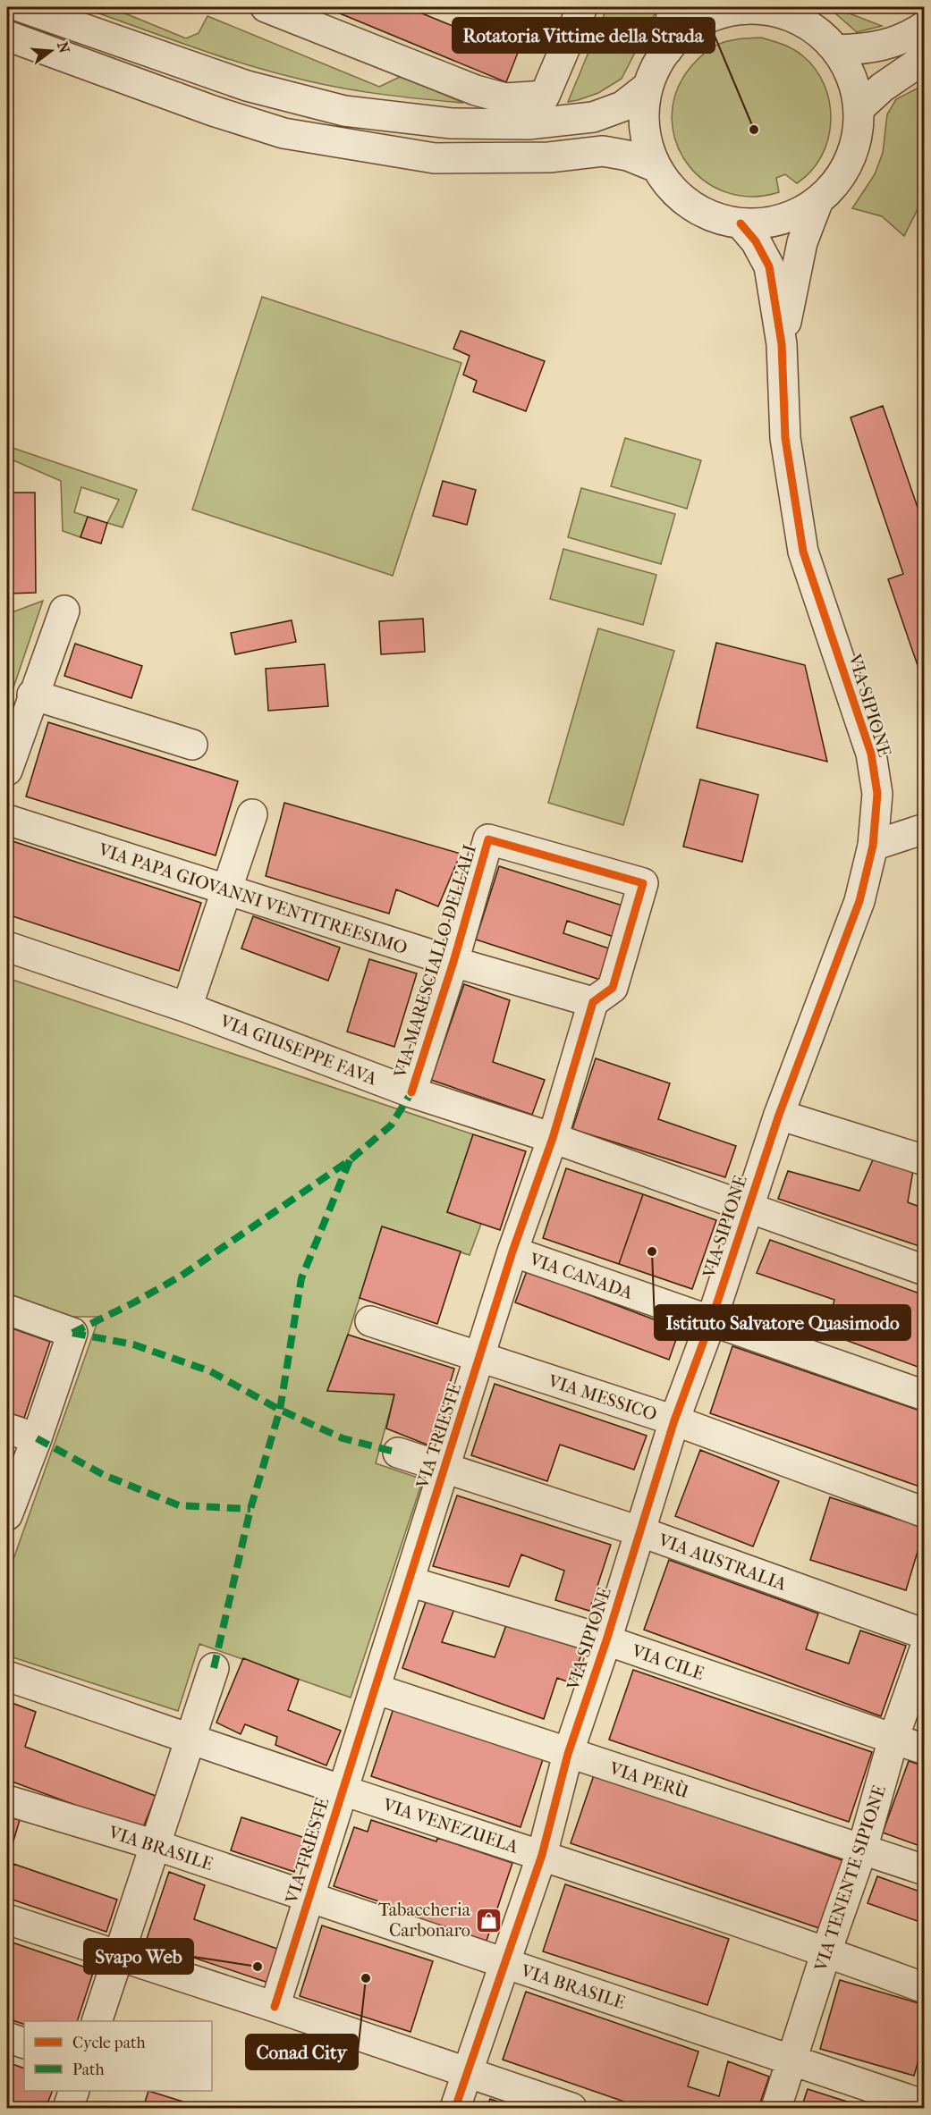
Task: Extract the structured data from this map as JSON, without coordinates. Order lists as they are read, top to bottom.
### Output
{
  "streets": {
    "street": [
      "VIA SIPIONE",
      "VIA PAPA GIOVANNI VENTITREESIMO",
      "VIA MARESCIALLO DELL'ALI",
      "VIA GIUSEPPE FAVA",
      "VIA CANADA",
      "VIA MESSICO",
      "VIA TRIESTE",
      "VIA AUSTRALIA",
      "VIA CILE",
      "VIA PERÙ",
      "VIA VENEZUELA",
      "VIA BRASILE",
      "VIA TENENTE SIPIONE"
    ]
  },
  "crossings": [
    ["VIA SIPIONE", "VIA GIUSEPPE FAVA"],
    ["VIA SIPIONE", "VIA CANADA"],
    ["VIA SIPIONE", "VIA MESSICO"],
    ["VIA SIPIONE", "VIA AUSTRALIA"],
    ["VIA SIPIONE", "VIA CILE"],
    ["VIA SIPIONE", "VIA PERÙ"],
    ["VIA SIPIONE", "VIA VENEZUELA"],
    ["VIA SIPIONE", "VIA BRASILE"],
    ["VIA PAPA GIOVANNI VENTITREESIMO", "VIA MARESCIALLO DELL'ALI"],
    ["VIA PAPA GIOVANNI VENTITREESIMO", "VIA TRIESTE"],
    ["VIA MARESCIALLO DELL'ALI", "VIA GIUSEPPE FAVA"],
    ["VIA MARESCIALLO DELL'ALI", "VIA TRIESTE"],
    ["VIA GIUSEPPE FAVA", "VIA TRIESTE"],
    ["VIA CANADA", "VIA TRIESTE"],
    ["VIA MESSICO", "VIA TRIESTE"],
    ["VIA TRIESTE", "VIA AUSTRALIA"],
    ["VIA TRIESTE", "VIA CILE"],
    ["VIA TRIESTE", "VIA PERÙ"],
    ["VIA TRIESTE", "VIA VENEZUELA"],
    ["VIA TRIESTE", "VIA BRASILE"],
    ["VIA CILE", "VIA TENENTE SIPIONE"],
    ["VIA PERÙ", "VIA TENENTE SIPIONE"],
    ["VIA VENEZUELA", "VIA TENENTE SIPIONE"],
    ["VIA BRASILE", "VIA TENENTE SIPIONE"]
  ],
  "places": {
    "other": [
      "Rotatoria Vittime della Strada",
      "Istituto Salvatore Quasimodo",
      "Svapo Web",
      "Conad City"
    ],
    "shop": ["Tabaccheria Carbonaro"]
  },
  "legend": ["Cycle path", "Path"],
  "north": "right"
}
